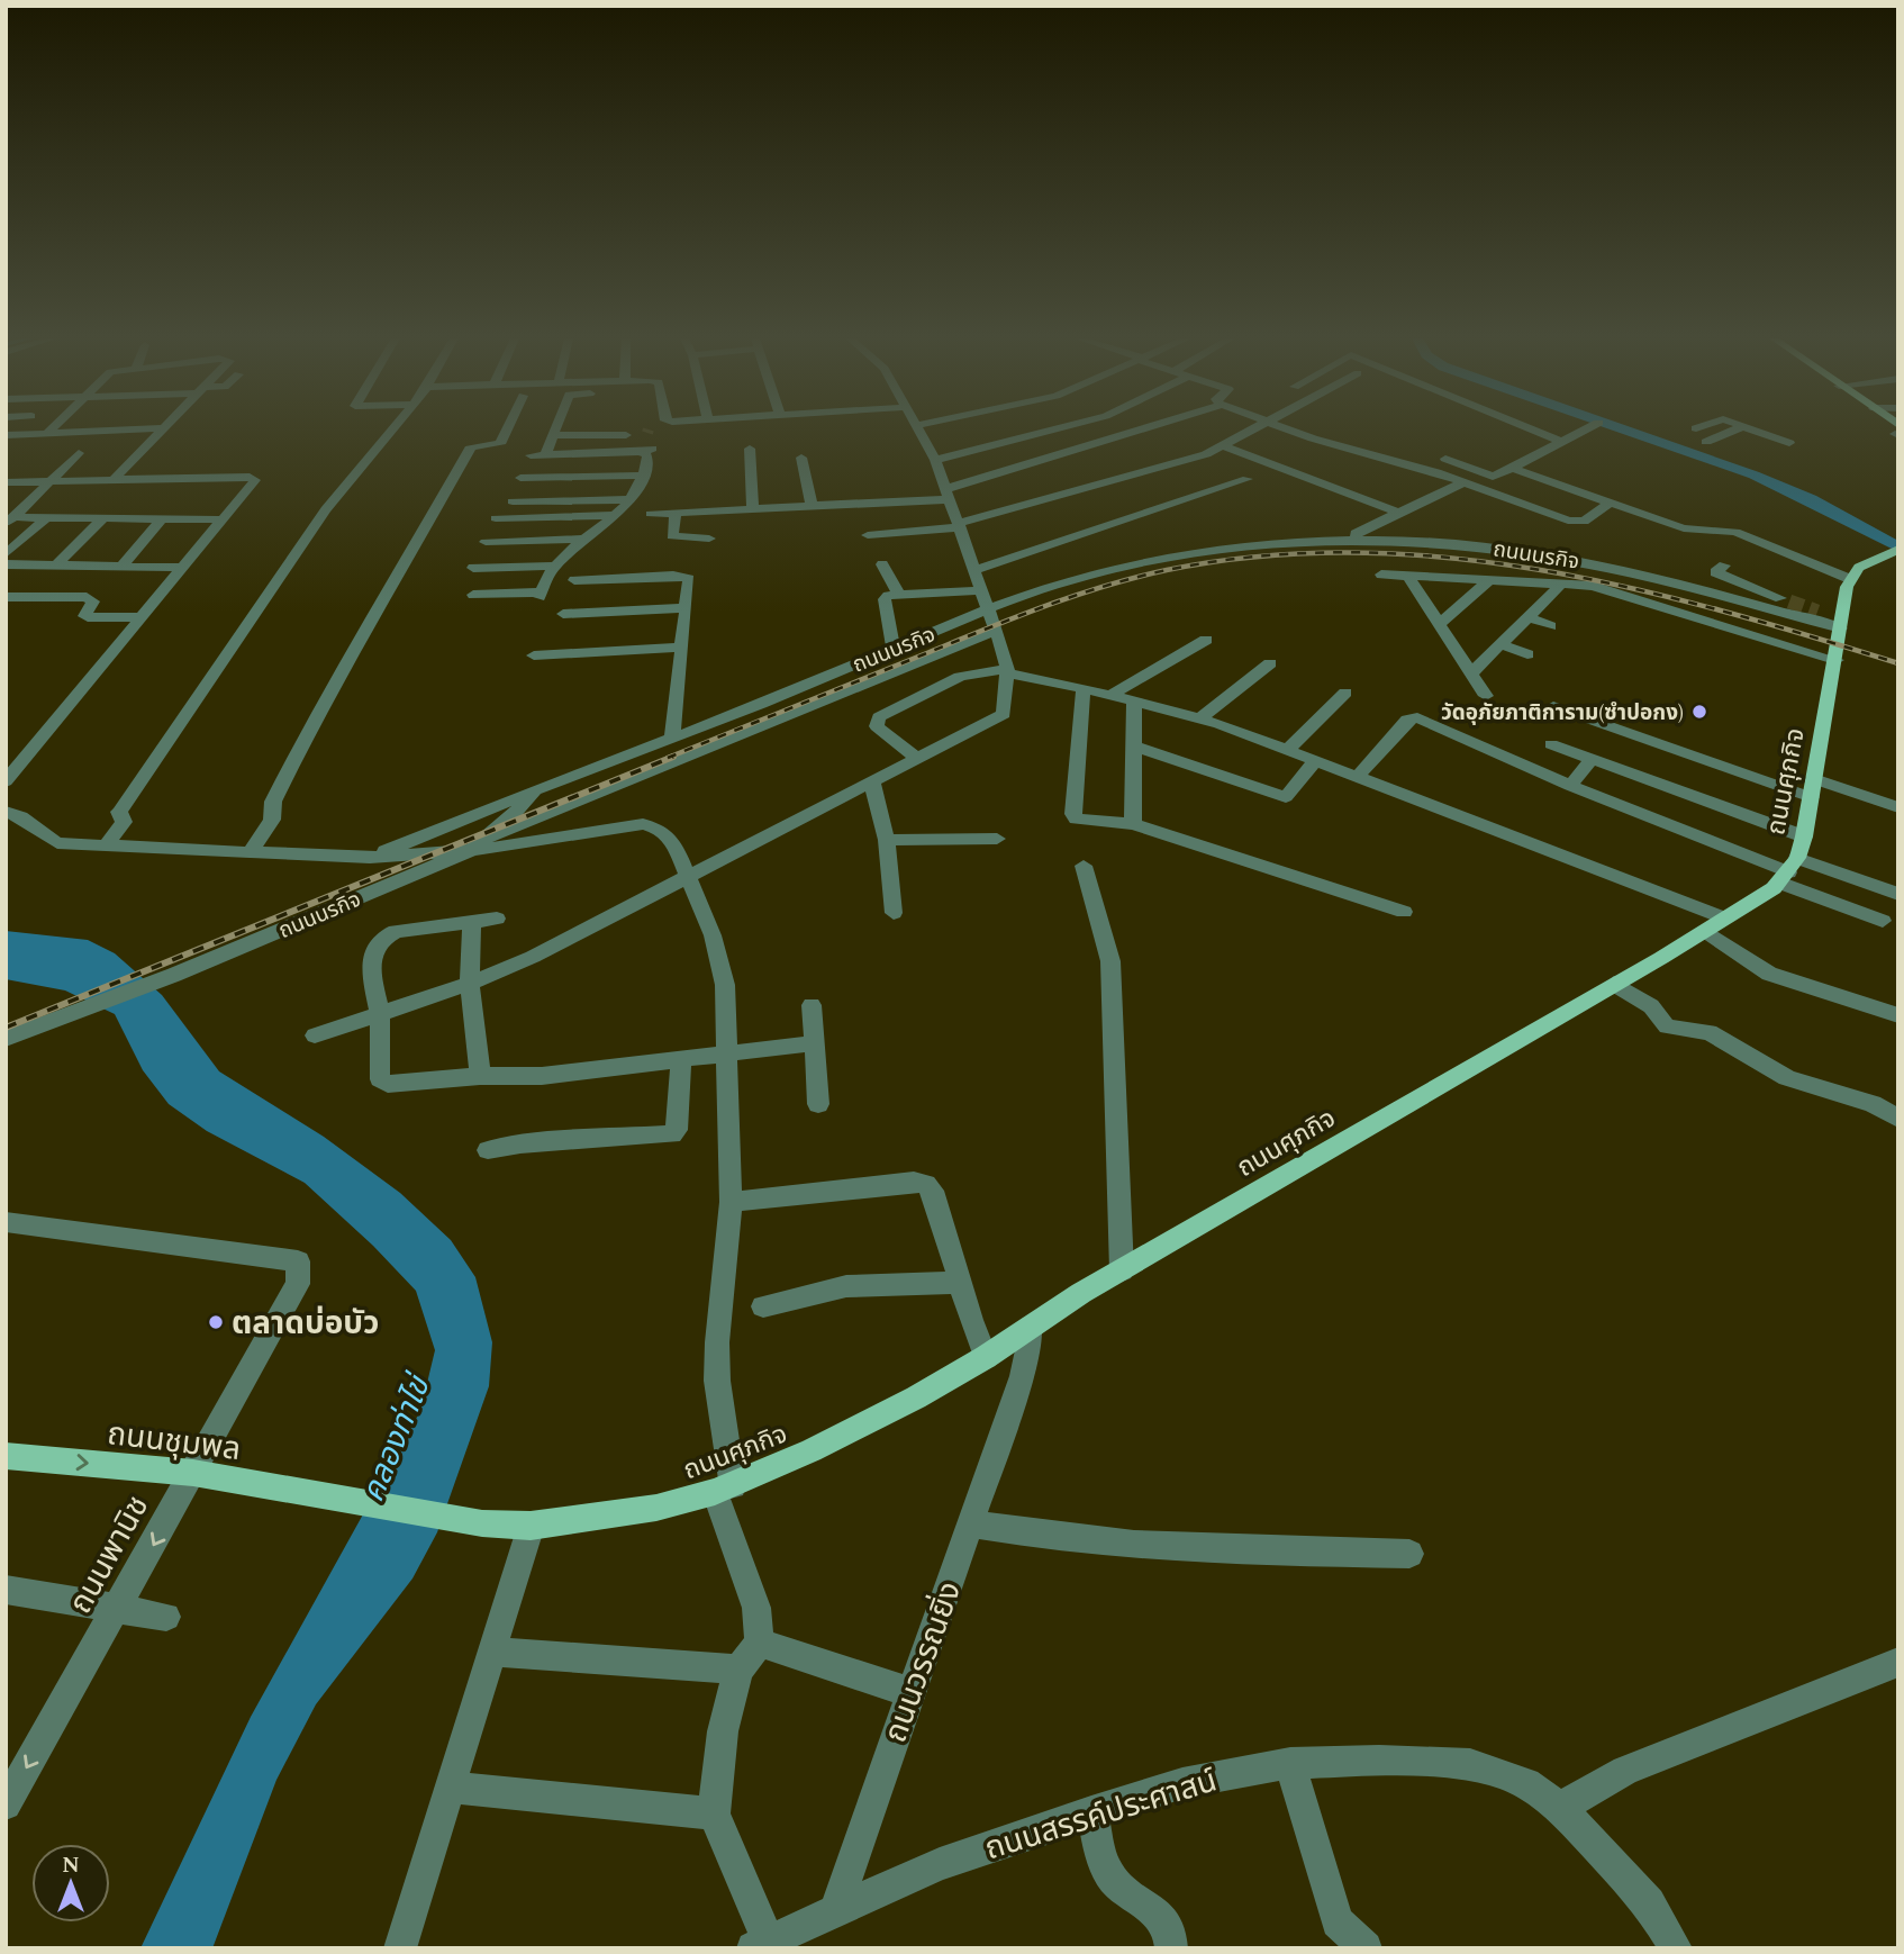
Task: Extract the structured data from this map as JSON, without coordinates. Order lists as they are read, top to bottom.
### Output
{
  "streets": {
    "main road": ["ถนนศุภกิจ", "ถนนชุมพล"],
    "street": [
      "ถนนนรกิจ",
      "ถนนพานิช",
      "ถนนวรรณยิ่ง",
      "ถนนสรรค์ประศาสน์"
    ]
  },
  "crossings": [
    ["ถนนนรกิจ", "ถนนศุภกิจ"],
    ["ถนนศุภกิจ", "ถนนชุมพล"],
    ["ถนนศุภกิจ", "ถนนวรรณยิ่ง"],
    ["ถนนชุมพล", "ถนนพานิช"],
    ["ถนนวรรณยิ่ง", "ถนนสรรค์ประศาสน์"]
  ],
  "one_way": ["ถนนชุมพล", "ถนนพานิช"],
  "water": ["คลองท่าไข่"],
  "places": ["วัดอุภัยภาติการาม(ซำปอกง)", "ตลาดบ่อบัว"],
  "north": "top"
}
